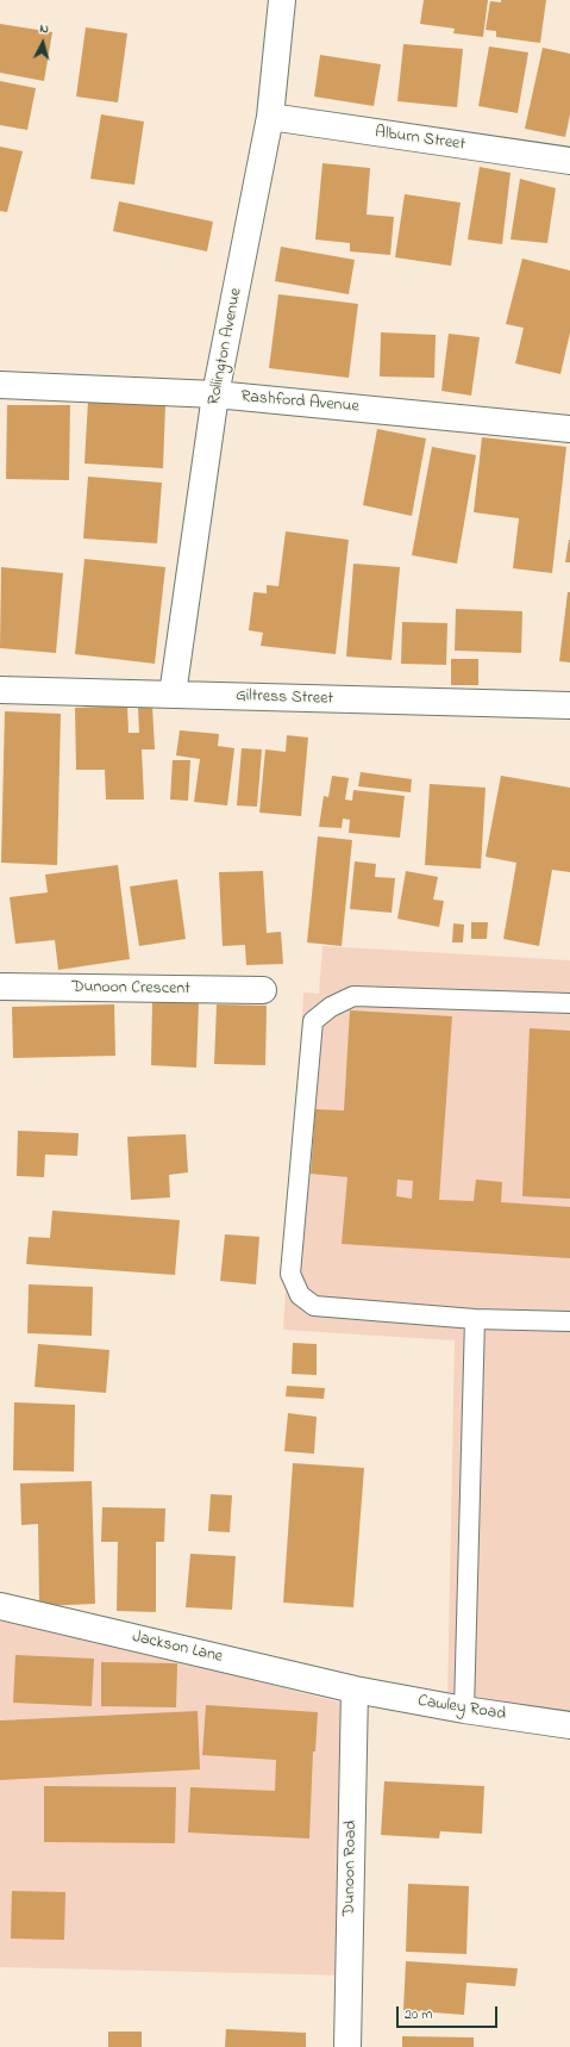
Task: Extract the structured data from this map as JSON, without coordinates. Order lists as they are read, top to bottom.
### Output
{
  "streets": {
    "street": [
      "Alburn Street",
      "Rollington Avenue",
      "Rashford Avenue",
      "Giltress Street",
      "Dunoon Crescent",
      "Jackson Lane",
      "Cawley Road",
      "Dunoon Road"
    ]
  },
  "crossings": [
    ["Alburn Street", "Rollington Avenue"],
    ["Rollington Avenue", "Rashford Avenue"],
    ["Rollington Avenue", "Giltress Street"],
    ["Jackson Lane", "Cawley Road"],
    ["Jackson Lane", "Dunoon Road"],
    ["Cawley Road", "Dunoon Road"]
  ],
  "scale_bar": "20 m",
  "north": "top"
}
